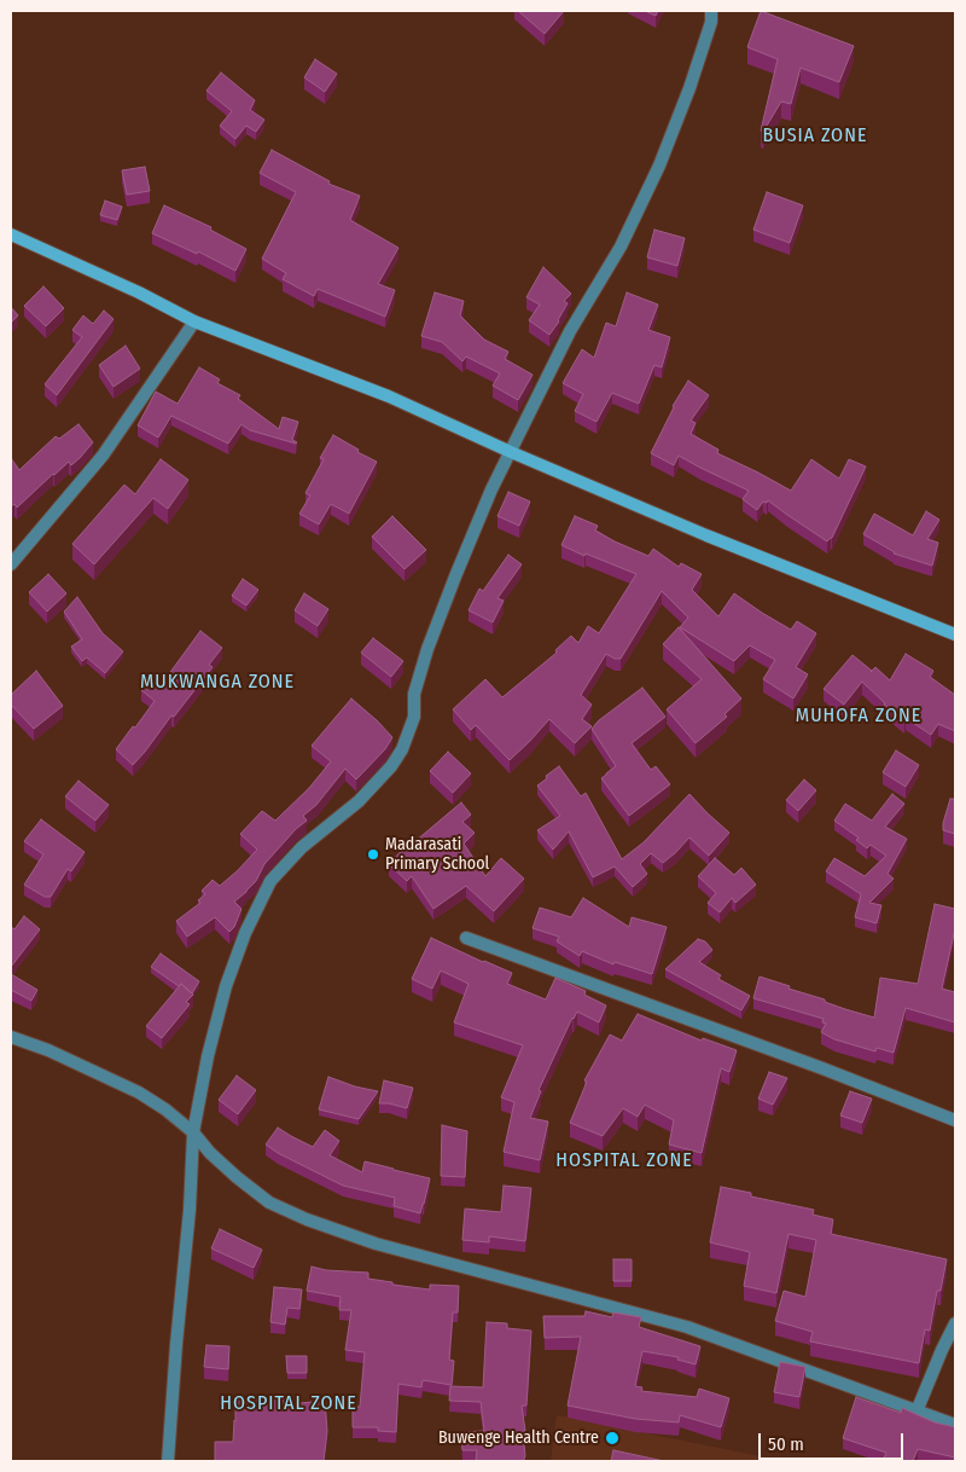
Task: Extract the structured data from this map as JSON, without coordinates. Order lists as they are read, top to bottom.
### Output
{
  "districts": [
    "BUSIA ZONE",
    "MUKWANGA ZONE",
    "MUHOFA ZONE",
    "HOSPITAL ZONE",
    "HOSPITAL ZONE"
  ],
  "places": ["Madarasati Primary School", "Buwenge Health Centre"],
  "scale_bar": "50 m"
}
